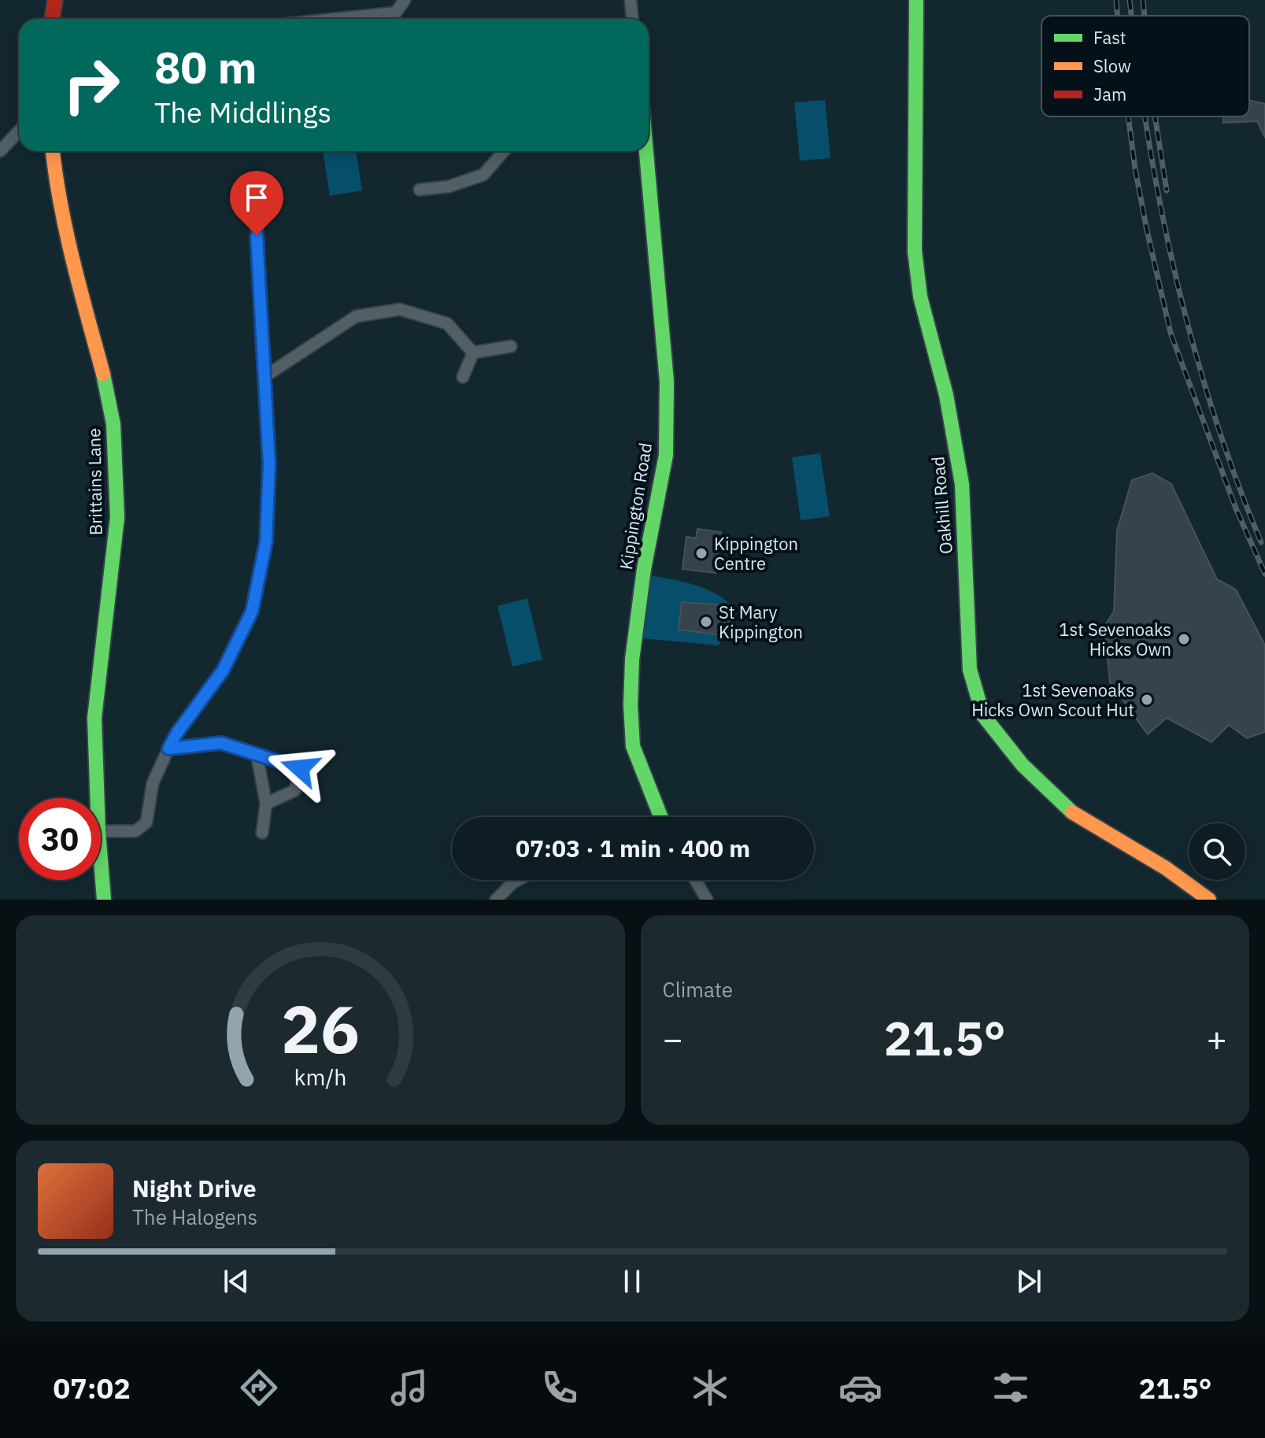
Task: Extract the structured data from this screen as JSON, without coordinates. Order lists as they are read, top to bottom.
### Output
{
  "streets": {
    "street": ["Brittains Lane", "Oakhill Road", "Kippington Road"]
  },
  "places": [
    "Kippington Centre",
    "St Mary Kippington",
    "1st Sevenoaks Hicks Own",
    "1st Sevenoaks Hicks Own Scout Hut"
  ],
  "legend": ["Fast", "Slow", "Jam"],
  "page": {
    "turn": ["80 m", "The Middlings"],
    "limit": "30",
    "trip": "07:03 · 1 min · 400 m",
    "tile": "Climate",
    "heat": ["−", "21.5°", "+"],
    "song": ["Night Drive", "The Halogens"],
    "tabs": ["07:02", "21.5°"],
    "gauge": ["26", "km/h"]
  }
}
